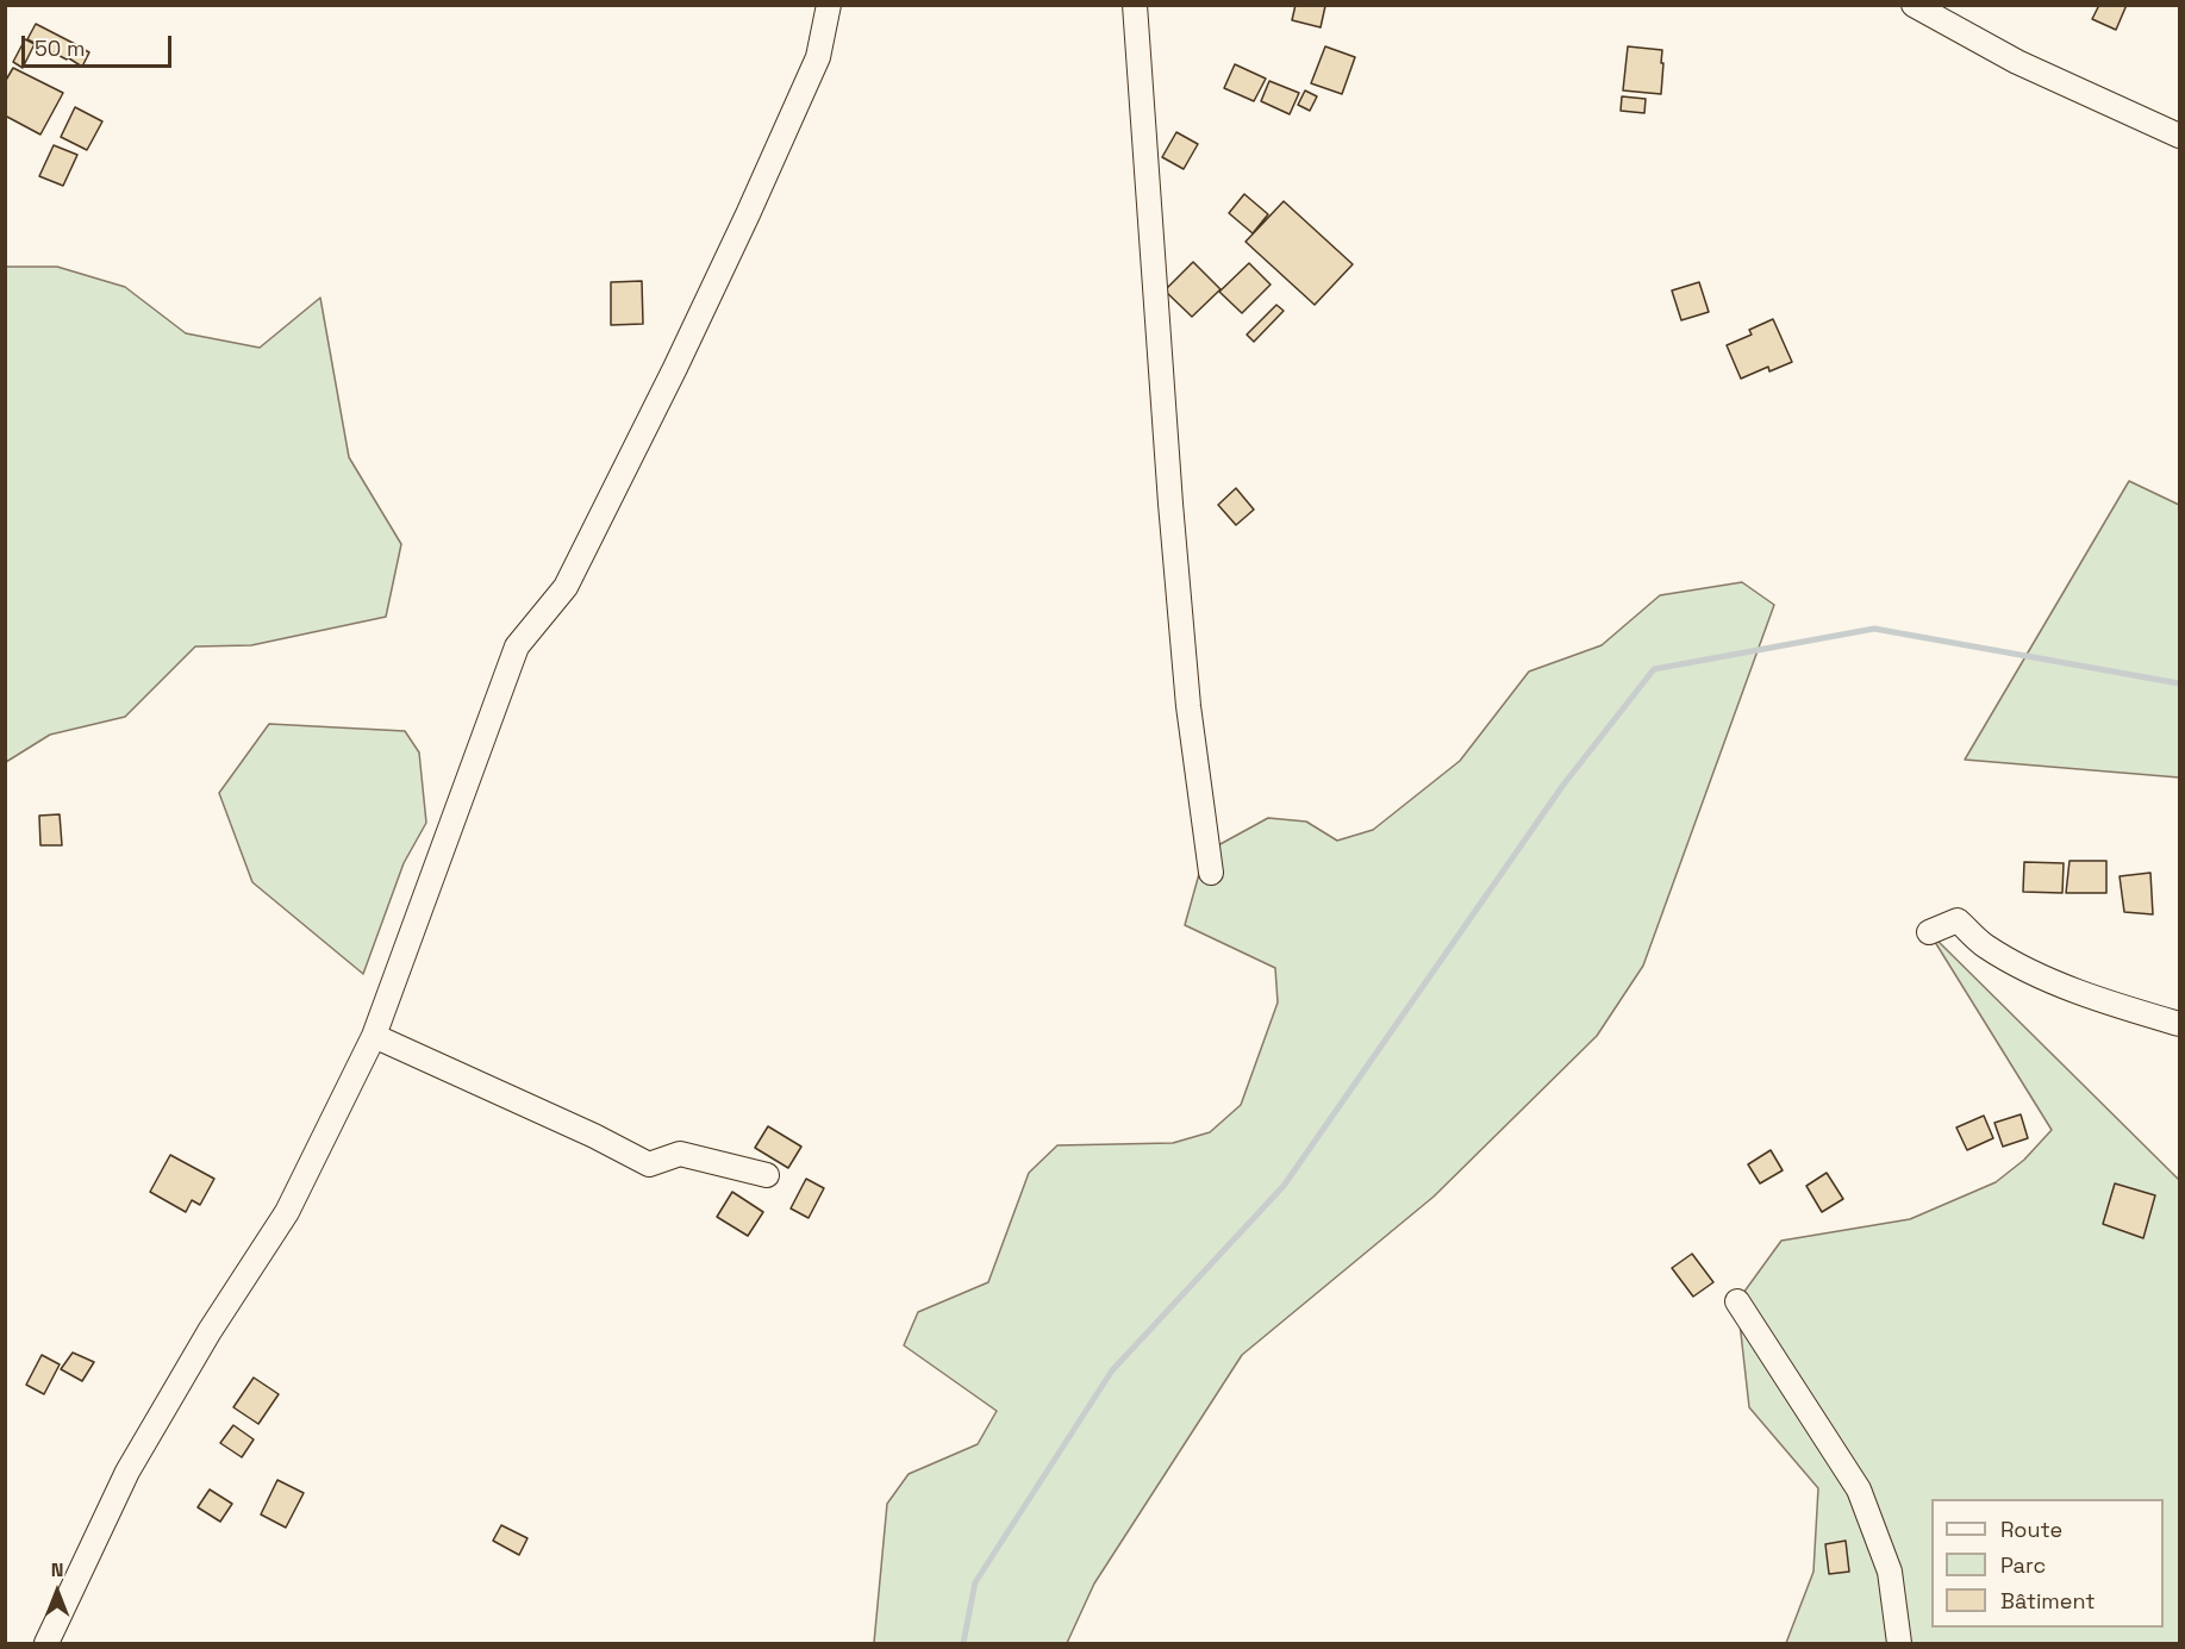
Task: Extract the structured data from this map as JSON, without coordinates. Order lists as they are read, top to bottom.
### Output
{
  "legend": ["Route", "Parc", "Bâtiment"],
  "scale_bar": "50 m",
  "north": "top"
}
